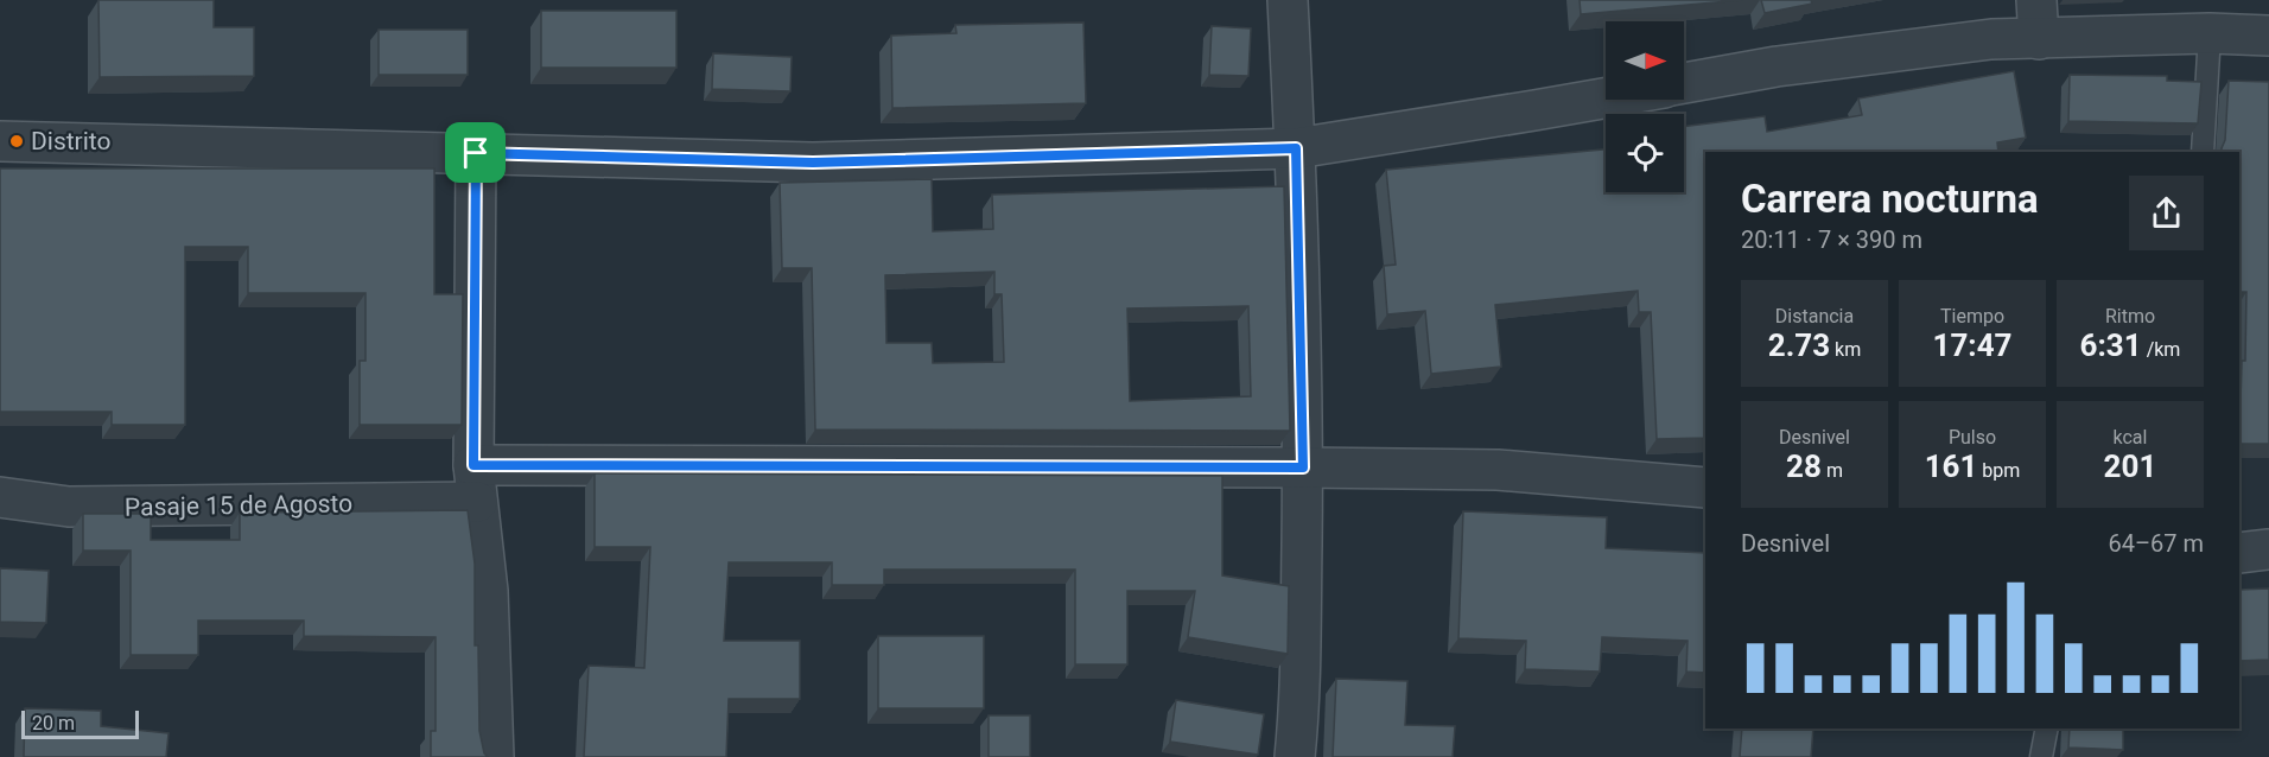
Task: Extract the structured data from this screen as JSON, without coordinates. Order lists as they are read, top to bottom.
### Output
{
  "streets": {
    "street": ["Pasaje 15 de Agosto"]
  },
  "places": ["Distrito"],
  "scale_bar": "20 m",
  "north": "right",
  "page": {
    "heading": ["Carrera nocturna", "20:11 · 7 × 390 m"],
    "stats": [
      ["Distancia", "2.73 km"],
      ["Tiempo", "17:47"],
      ["Ritmo", "6:31 /km"],
      ["Desnivel", "28 m"],
      ["Pulso", "161 bpm"],
      ["kcal", "201"]
    ],
    "chart": ["Desnivel", "64–67 m"],
    "scale": "20 m"
  }
}
